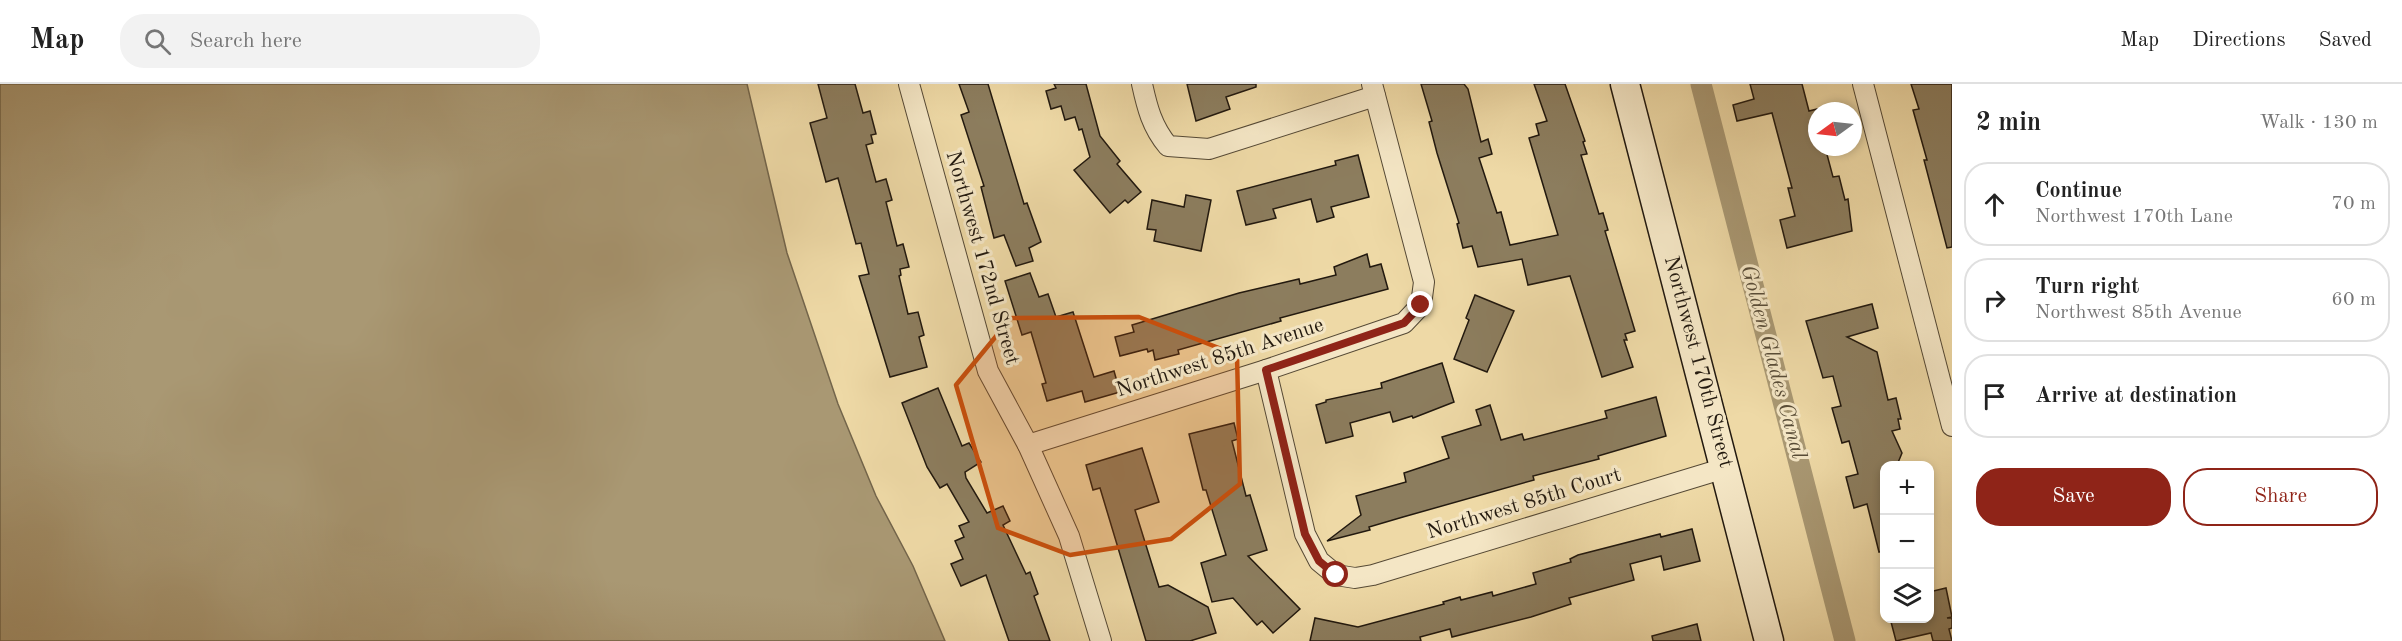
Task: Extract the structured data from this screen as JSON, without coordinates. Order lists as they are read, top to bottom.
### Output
{
  "streets": {
    "street": [
      "Northwest 172nd Street",
      "Northwest 85th Avenue",
      "Northwest 170th Street",
      "Northwest 85th Court"
    ]
  },
  "crossings": [
    ["Northwest 172nd Street", "Northwest 85th Avenue"],
    ["Northwest 85th Avenue", "Northwest 85th Court"],
    ["Northwest 170th Street", "Northwest 85th Court"]
  ],
  "water": ["Golden Glades Canal"],
  "north": "left",
  "page": {
    "header": "Map",
    "search": "Search here",
    "nav": ["Map", "Directions", "Saved"],
    "heading": ["2 min", "Walk · 130 m"],
    "list": [
      ["Continue", "Northwest 170th Lane", "70 m"],
      ["Turn right", "Northwest 85th Avenue", "60 m"],
      "Arrive at destination"
    ],
    "buttons": ["Save", "Share"],
    "map_buttons": ["+", "−"]
  }
}
